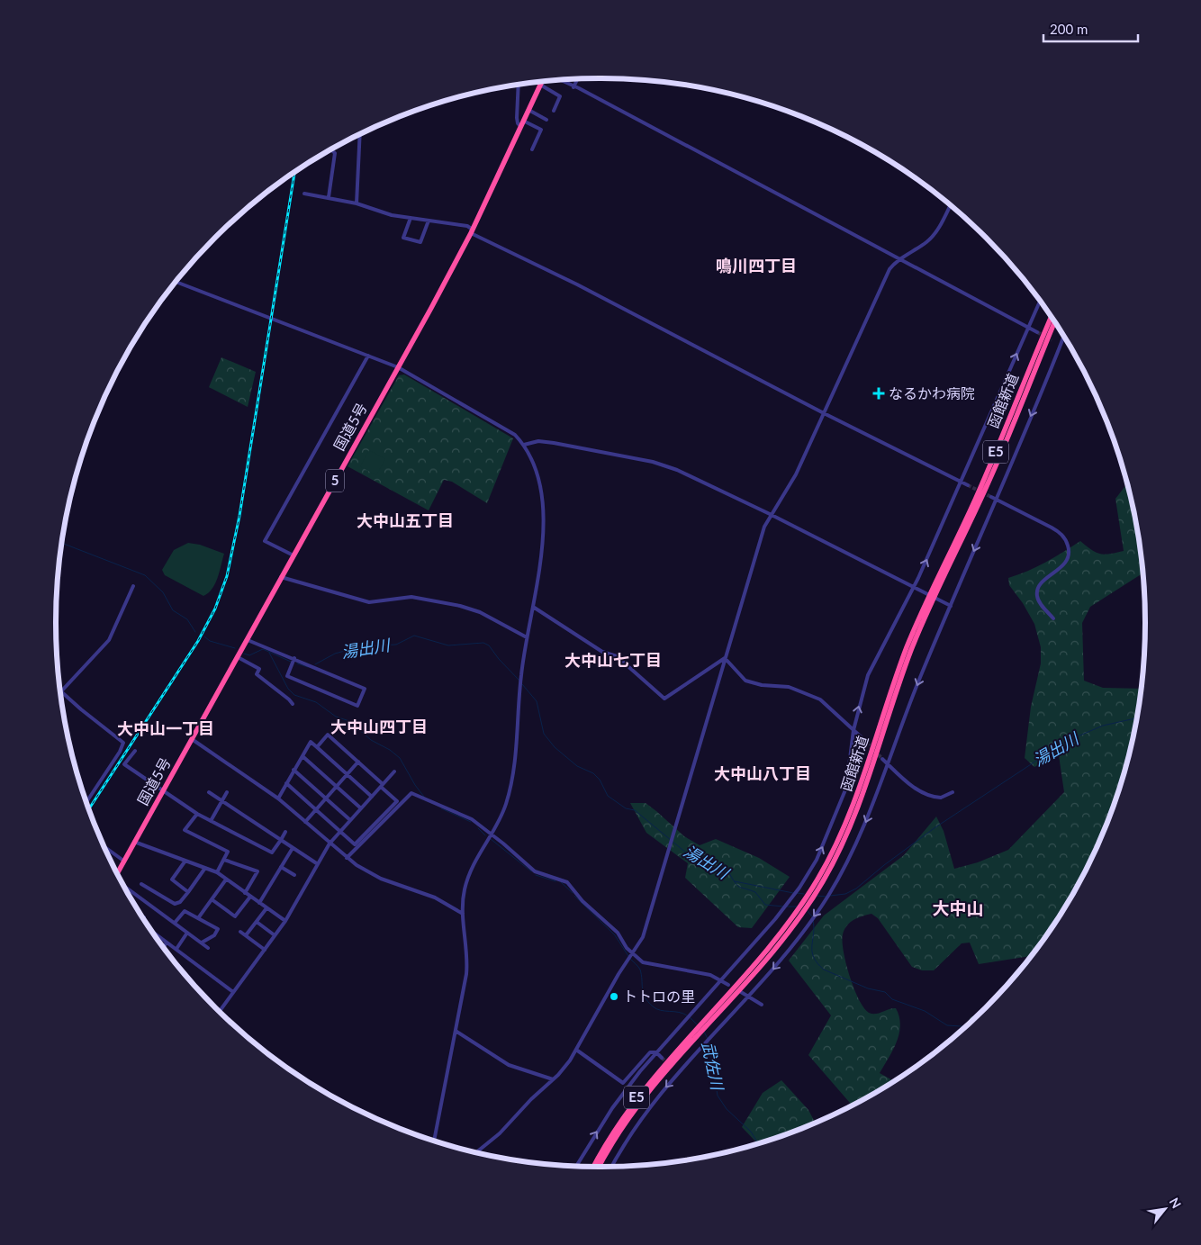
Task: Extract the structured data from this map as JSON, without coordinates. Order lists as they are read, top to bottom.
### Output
{
  "streets": {
    "highway": [
      "函館新道",
      "国道5号",
      "E5",
      "5"
    ]
  },
  "districts": [
    "鳴川四丁目",
    "大中山五丁目",
    "大中山七丁目",
    "大中山四丁目",
    "大中山一丁目",
    "大中山八丁目",
    "大中山"
  ],
  "water": ["湯出川", "武佐川"],
  "places": {
    "health": ["なるかわ病院"],
    "other": ["トトロの里"]
  },
  "scale_bar": "200 m",
  "north": "top right"
}
